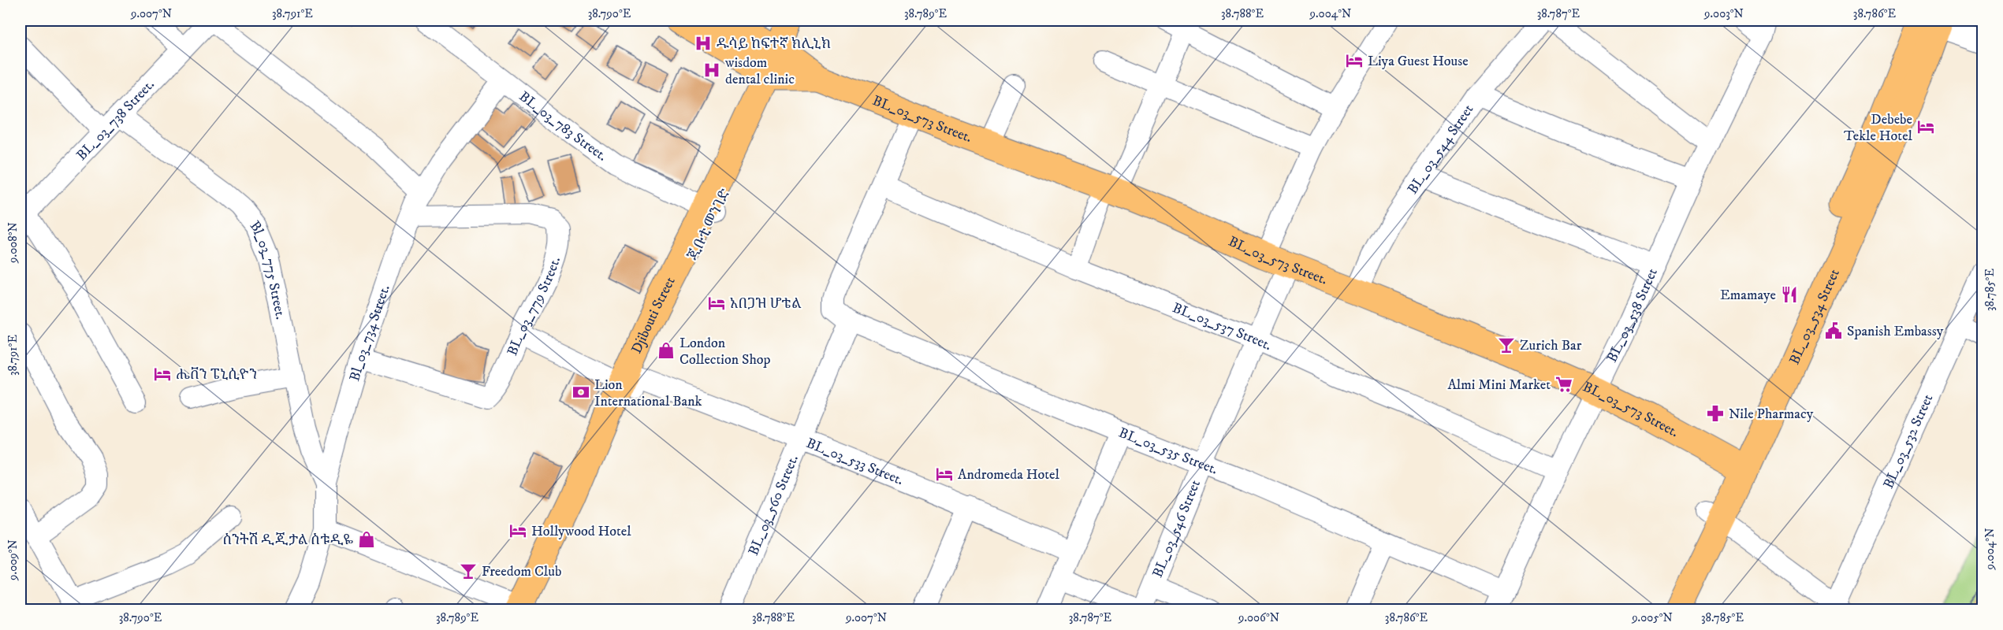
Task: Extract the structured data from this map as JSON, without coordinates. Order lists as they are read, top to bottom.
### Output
{
  "streets": {
    "main road": ["BL_03_573 Street.", "Djibouti Street", "BL_03_534 Street"],
    "street": [
      "BL_03_738 Street.",
      "BL_03_783 Street.",
      "BL_03_544 Street",
      "Bl_03_775 Street.",
      "BL_03_779 Street.",
      "BL_03_538 Street",
      "BL_03_537 Street.",
      "Bl_03_734 Street.",
      "BL_03_532 Street",
      "BL_03_535 Street.",
      "BL_03_533 Street.",
      "BL_03_560 Street.",
      "BL_03_546 Street"
    ]
  },
  "crossings": [
    ["BL_03_573 Street.", "BL_03_544 Street"],
    ["BL_03_573 Street.", "BL_03_538 Street"],
    ["BL_03_573 Street.", "BL_03_534 Street"],
    ["BL_03_573 Street.", "BL_03_546 Street"],
    ["BL_03_738 Street.", "Bl_03_775 Street."],
    ["BL_03_783 Street.", "Djibouti Street"],
    ["BL_03_783 Street.", "Bl_03_734 Street."],
    ["Bl_03_775 Street.", "Bl_03_734 Street."],
    ["BL_03_779 Street.", "Bl_03_734 Street."],
    ["BL_03_779 Street.", "BL_03_533 Street."],
    ["Djibouti Street", "BL_03_533 Street."],
    ["BL_03_538 Street", "BL_03_537 Street."],
    ["BL_03_538 Street", "BL_03_535 Street."],
    ["BL_03_537 Street.", "BL_03_535 Street."],
    ["BL_03_537 Street.", "BL_03_546 Street"],
    ["BL_03_535 Street.", "BL_03_560 Street."],
    ["BL_03_535 Street.", "BL_03_546 Street"],
    ["BL_03_533 Street.", "BL_03_560 Street."]
  ],
  "places": {
    "hospital": ["ዱሳይ ከፍተኛ ክሊኒክ", "wisdom dental clinic"],
    "hotel": [
      "Liya Guest House",
      "Debebe Tekle Hotel",
      "አበጋዝ ሆቴል",
      "ሔቨን ፔኒሲዮን",
      "Andromeda Hotel",
      "Hollywood Hotel"
    ],
    "restaurant": ["Emamaye"],
    "public building": ["Spanish Embassy"],
    "bar": ["Zurich Bar", "Freedom Club"],
    "shop": ["London Collection Shop", "ስንትሽ ዲጂታል ስቱዲዬ"],
    "supermarket": ["Almi Mini Market"],
    "bank": ["Lion International Bank"],
    "pharmacy": ["Nile Pharmacy"]
  },
  "coordinates": [
    "9.007°N",
    "38.791°E",
    "38.790°E",
    "38.789°E",
    "38.788°E",
    "9.004°N",
    "38.787°E",
    "9.003°N",
    "38.786°E",
    "9.008°N",
    "38.785°E",
    "9.009°N",
    "9.006°N",
    "9.005°N"
  ]
}
